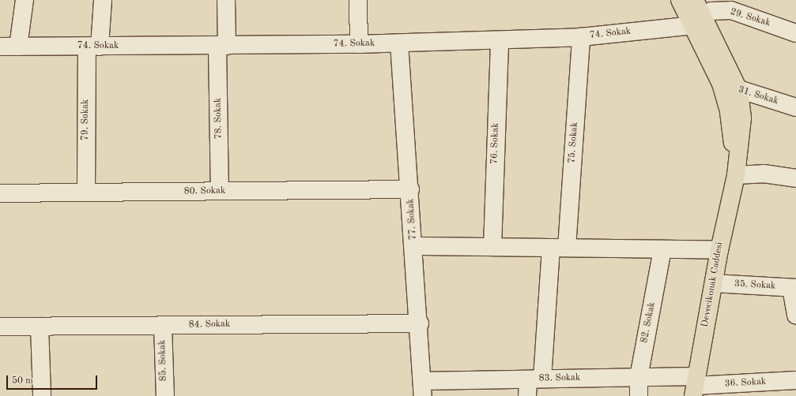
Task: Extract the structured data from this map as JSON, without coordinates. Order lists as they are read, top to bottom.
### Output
{
  "streets": {
    "main road": ["Devecikonak Caddesi"],
    "street": [
      "29. Sokak",
      "74. Sokak",
      "31. Sokak",
      "78. Sokak",
      "79. Sokak",
      "75. Sokak",
      "76. Sokak",
      "80. Sokak",
      "77. Sokak",
      "35. Sokak",
      "82. Sokak",
      "84. Sokak",
      "85. Sokak",
      "83. Sokak",
      "36. Sokak"
    ]
  },
  "crossings": [
    ["29. Sokak", "74. Sokak"],
    ["74. Sokak", "78. Sokak"],
    ["74. Sokak", "79. Sokak"],
    ["74. Sokak", "75. Sokak"],
    ["74. Sokak", "76. Sokak"],
    ["74. Sokak", "77. Sokak"],
    ["78. Sokak", "80. Sokak"],
    ["79. Sokak", "80. Sokak"],
    ["75. Sokak", "83. Sokak"],
    ["80. Sokak", "77. Sokak"],
    ["77. Sokak", "84. Sokak"],
    ["77. Sokak", "83. Sokak"],
    ["Devecikonak Caddesi", "35. Sokak"],
    ["Devecikonak Caddesi", "83. Sokak"],
    ["Devecikonak Caddesi", "36. Sokak"],
    ["82. Sokak", "83. Sokak"],
    ["84. Sokak", "85. Sokak"],
    ["83. Sokak", "36. Sokak"]
  ],
  "scale_bar": "50 m"
}
